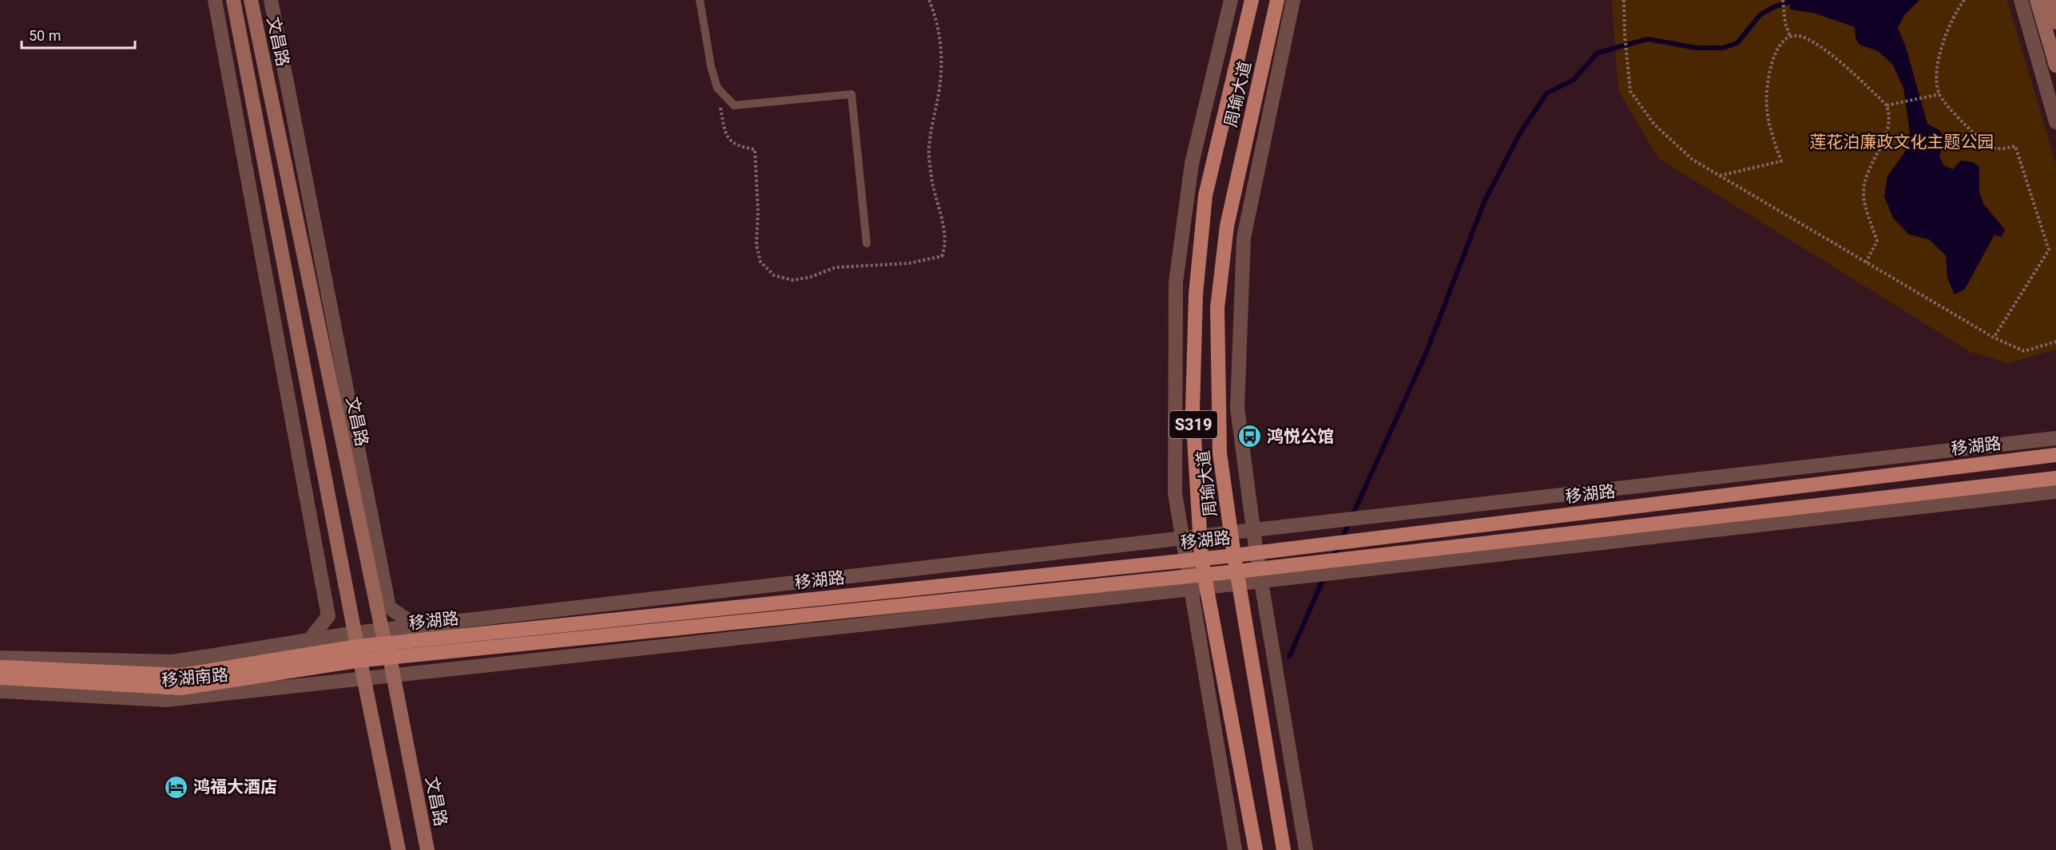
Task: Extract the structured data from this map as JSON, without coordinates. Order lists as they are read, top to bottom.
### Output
{
  "streets": {
    "main road": [
      "文昌路",
      "周瑜大道",
      "S319",
      "移湖路",
      "移湖南路"
    ]
  },
  "crossings": [
    ["文昌路", "移湖路"],
    ["文昌路", "移湖南路"],
    ["周瑜大道", "移湖路"],
    ["移湖路", "移湖南路"]
  ],
  "parks": ["莲花泊廉政文化主题公园"],
  "places": {
    "bus stop": ["鸿悦公馆"],
    "hotel": ["鸿福大酒店"]
  },
  "scale_bar": "50 m"
}
